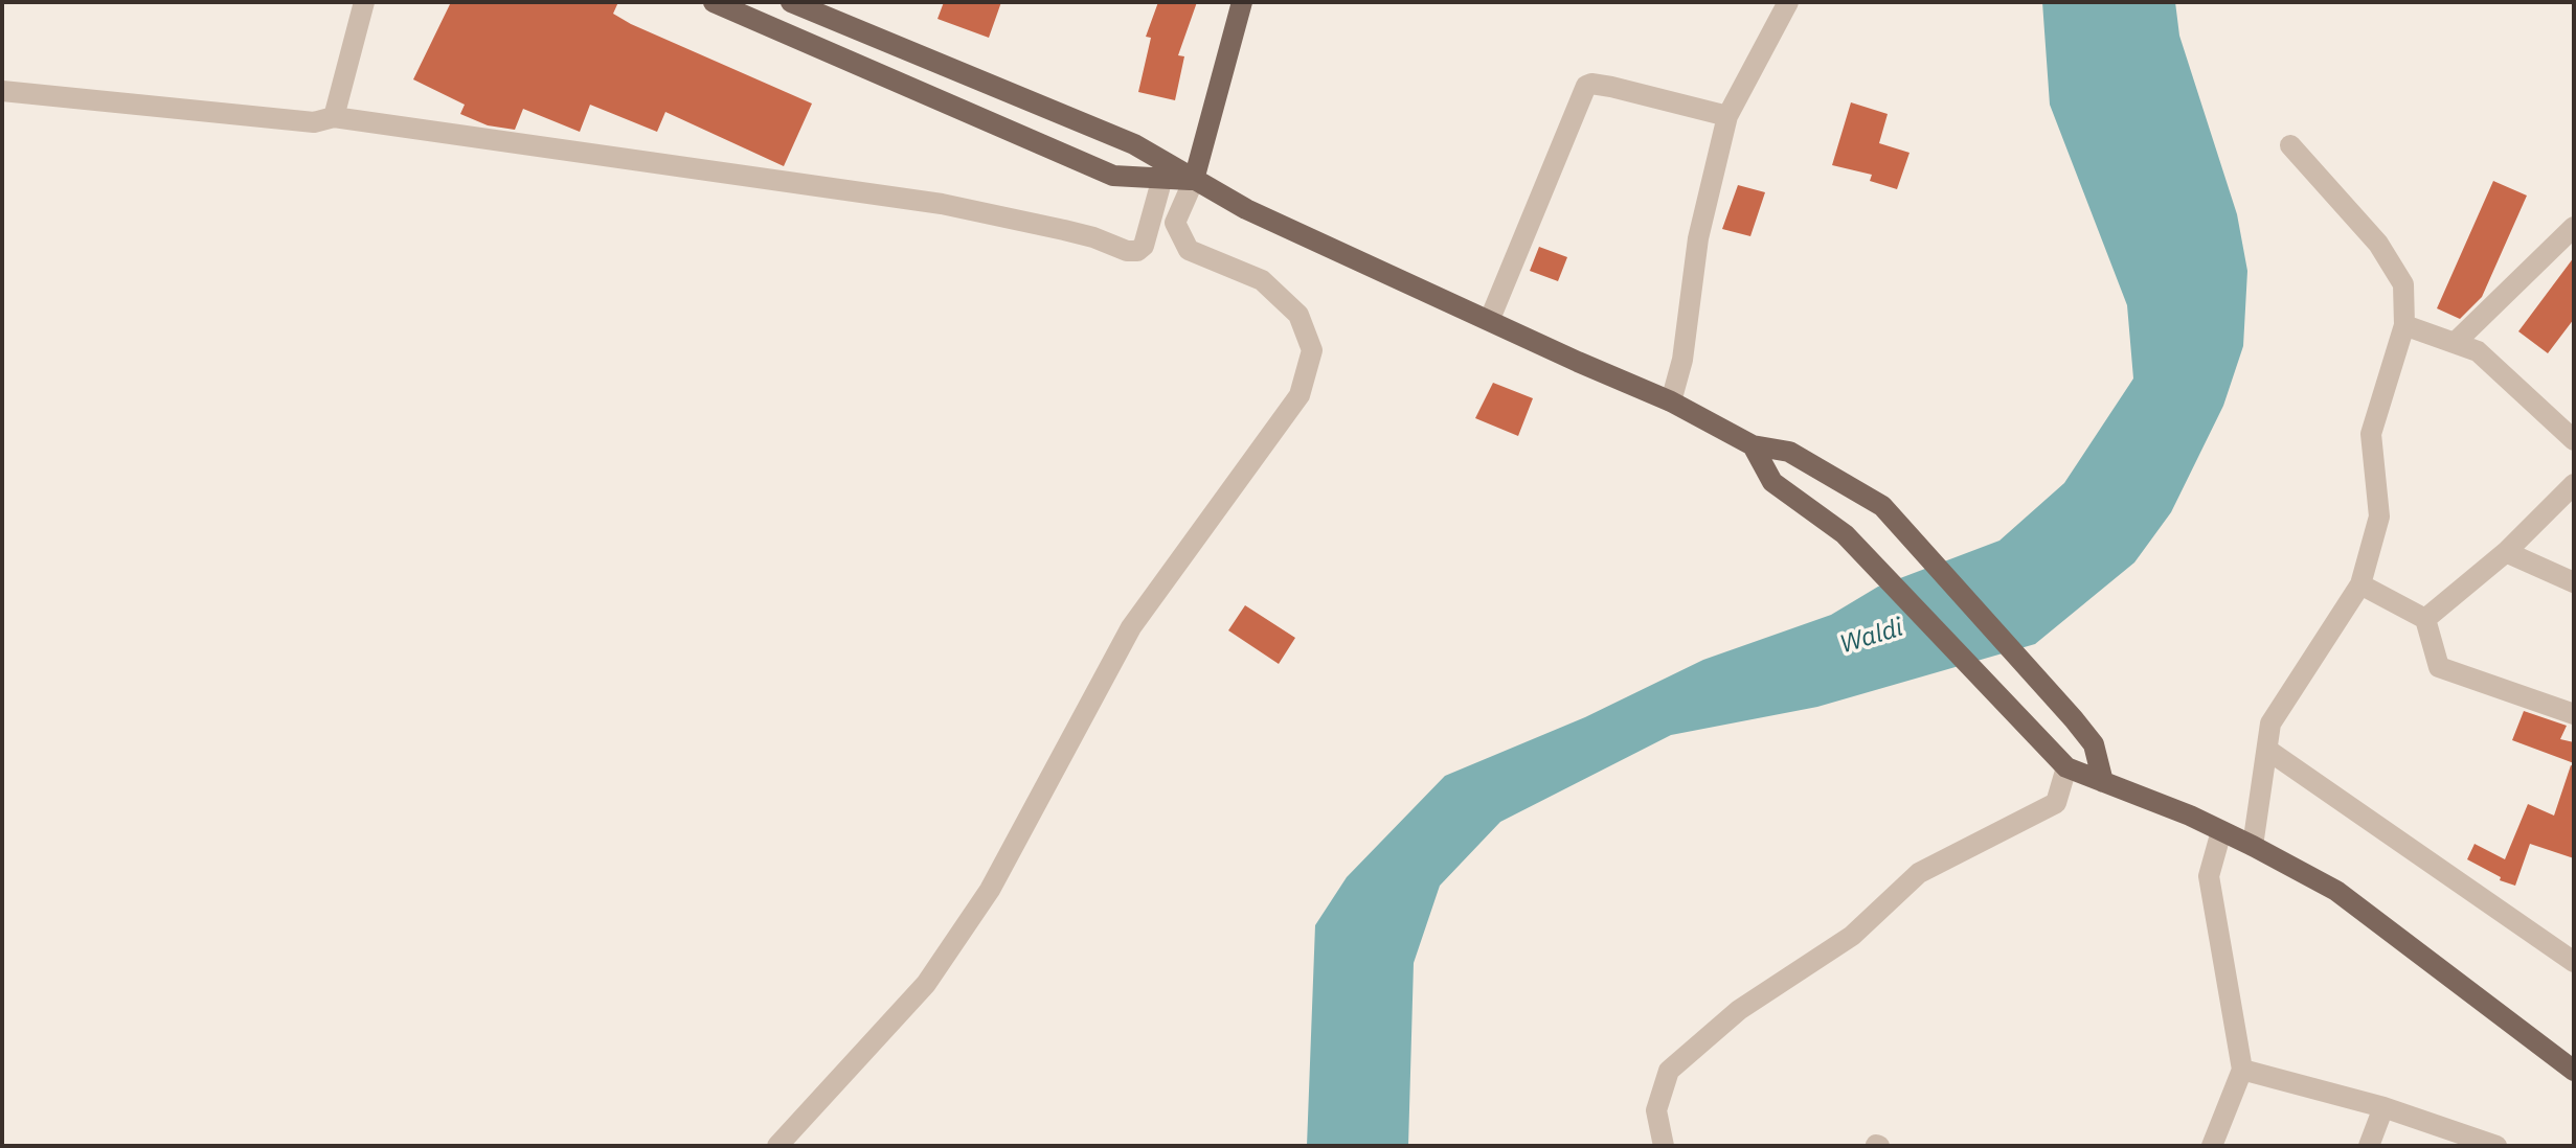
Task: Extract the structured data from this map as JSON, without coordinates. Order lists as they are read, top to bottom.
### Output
{
  "water": ["Waldi"]
}
